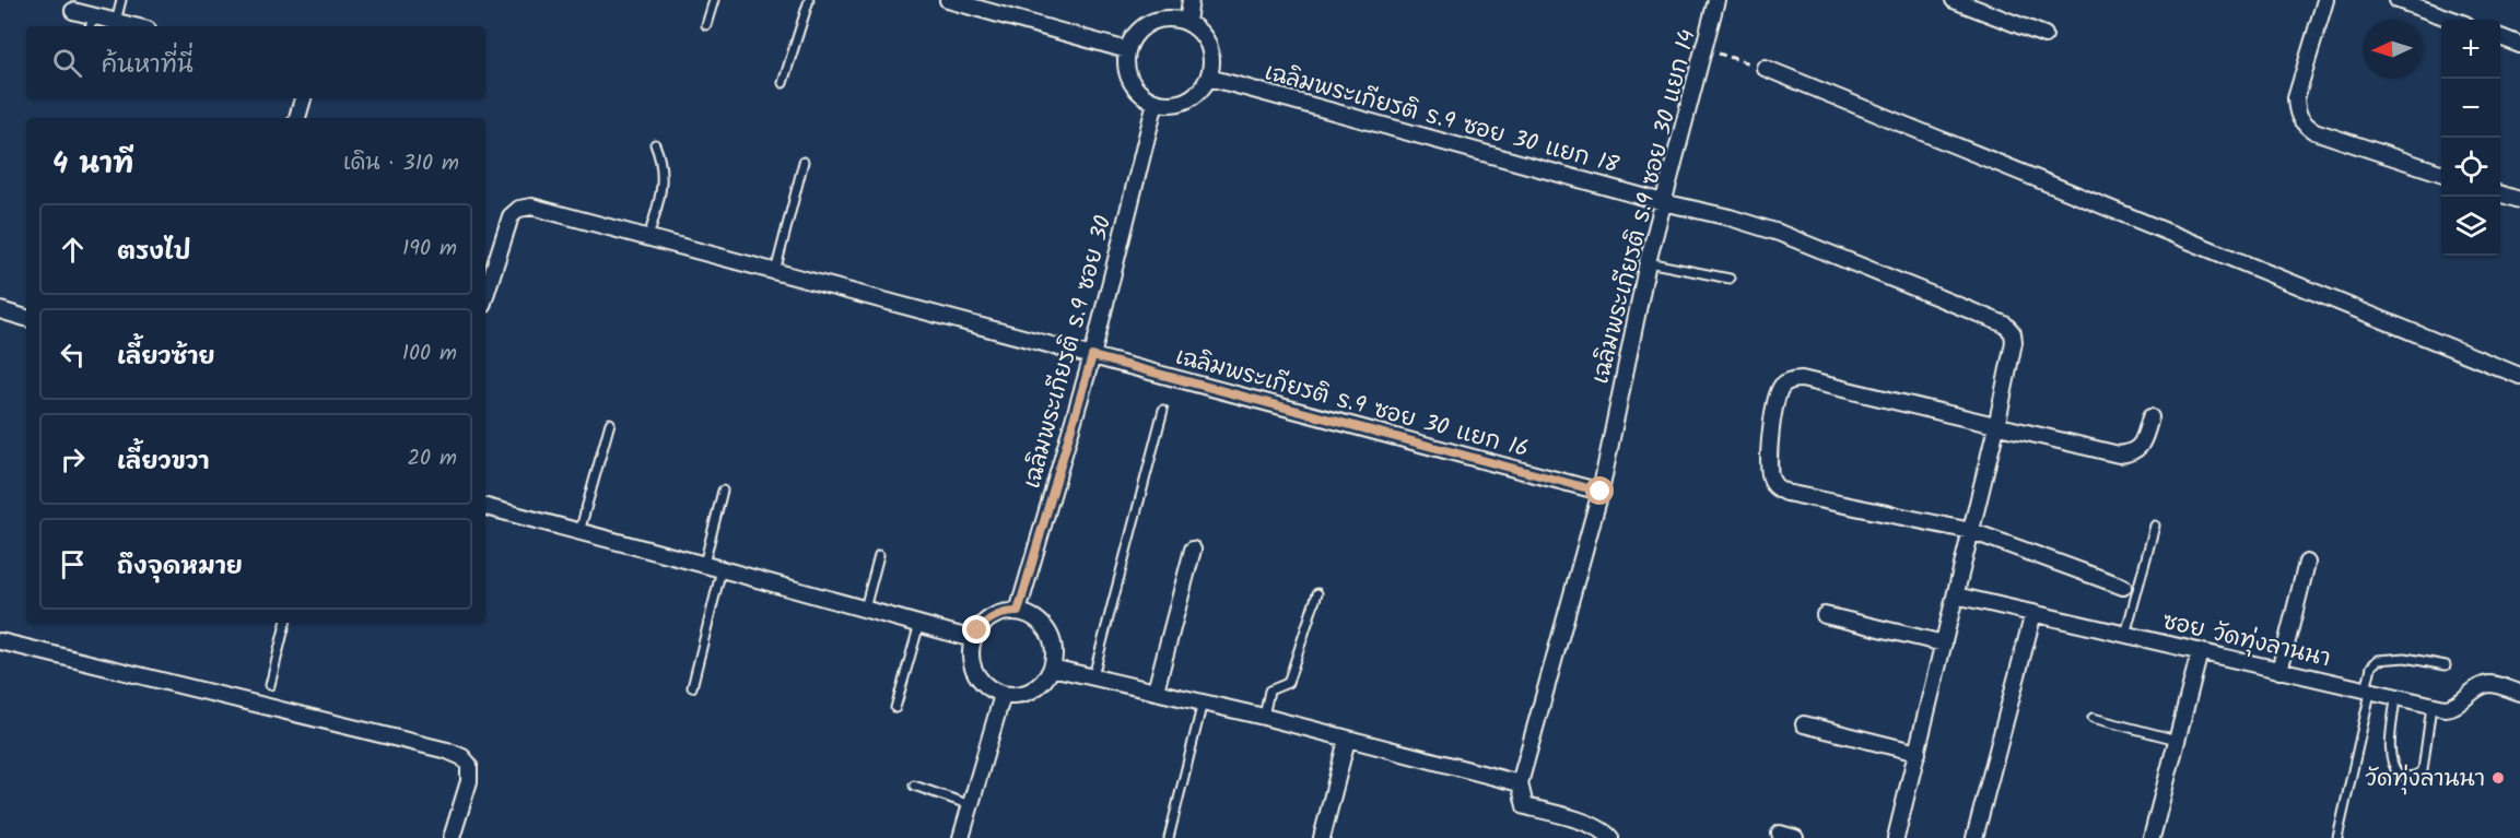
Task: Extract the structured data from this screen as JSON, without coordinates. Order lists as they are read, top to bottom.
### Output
{
  "streets": {
    "street": [
      "เฉลิมพระเกียรติ ร.9 ซอย 30 แยก 18",
      "เฉลิมพระเกียรติ ร.9 ซอย 30 แยก 14",
      "เฉลิมพระเกียรติ ร.9 ซอย 30",
      "เฉลิมพระเกียรติ ร.9 ซอย 30 แยก 16",
      "ซอย วัดทุ่งลานนา"
    ]
  },
  "crossings": [
    ["เฉลิมพระเกียรติ ร.9 ซอย 30 แยก 18", "เฉลิมพระเกียรติ ร.9 ซอย 30 แยก 14"],
    ["เฉลิมพระเกียรติ ร.9 ซอย 30 แยก 18", "เฉลิมพระเกียรติ ร.9 ซอย 30"],
    ["เฉลิมพระเกียรติ ร.9 ซอย 30 แยก 18", "ซอย วัดทุ่งลานนา"],
    ["เฉลิมพระเกียรติ ร.9 ซอย 30 แยก 14", "เฉลิมพระเกียรติ ร.9 ซอย 30 แยก 16"],
    ["เฉลิมพระเกียรติ ร.9 ซอย 30", "เฉลิมพระเกียรติ ร.9 ซอย 30 แยก 16"]
  ],
  "places": ["วัดทุ่งลานนา"],
  "north": "left",
  "page": {
    "map_buttons": ["+", "−"],
    "search": "ค้นหาที่นี่",
    "heading": ["4 นาที", "เดิน · 310 m"],
    "list": [
      ["ตรงไป", "190 m"],
      ["เลี้ยวซ้าย", "100 m"],
      ["เลี้ยวขวา", "20 m"],
      "ถึงจุดหมาย"
    ]
  }
}
